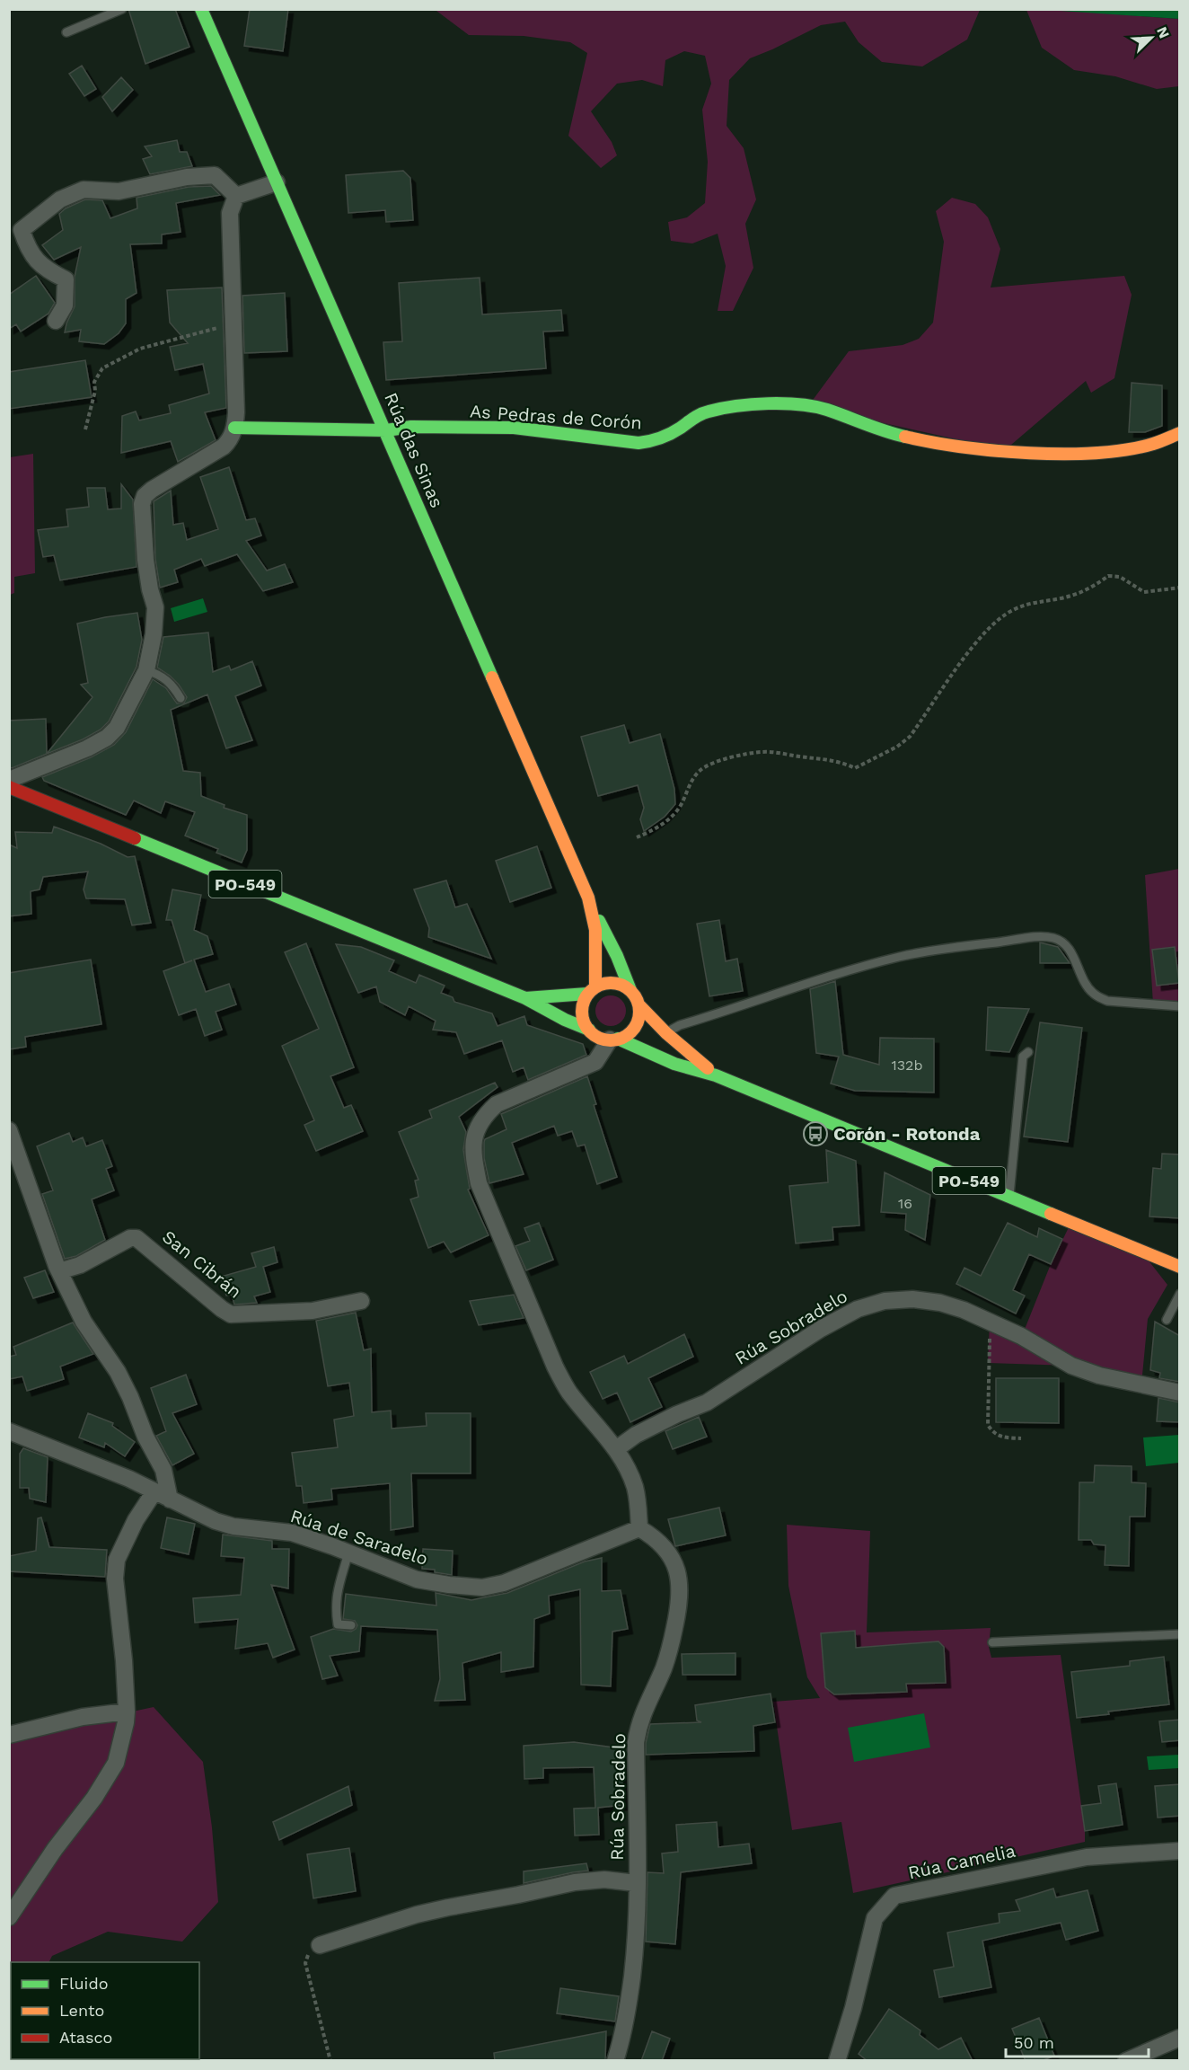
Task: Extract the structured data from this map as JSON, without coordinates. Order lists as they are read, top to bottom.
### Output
{
  "streets": {
    "street": [
      "As Pedras de Corón",
      "Rúa das Sinas",
      "PO-549",
      "San Cibrán",
      "Rúa Sobradelo",
      "Rúa de Saradelo",
      "Rúa Camelia"
    ]
  },
  "crossings": [
    ["As Pedras de Corón", "Rúa das Sinas"],
    ["Rúa das Sinas", "PO-549"],
    ["Rúa Sobradelo", "Rúa de Saradelo"]
  ],
  "places": {
    "bus stop": ["Corón - Rotonda"]
  },
  "house_numbers": ["132b", "16"],
  "legend": ["Fluido", "Lento", "Atasco"],
  "scale_bar": "50 m",
  "north": "top right"
}
